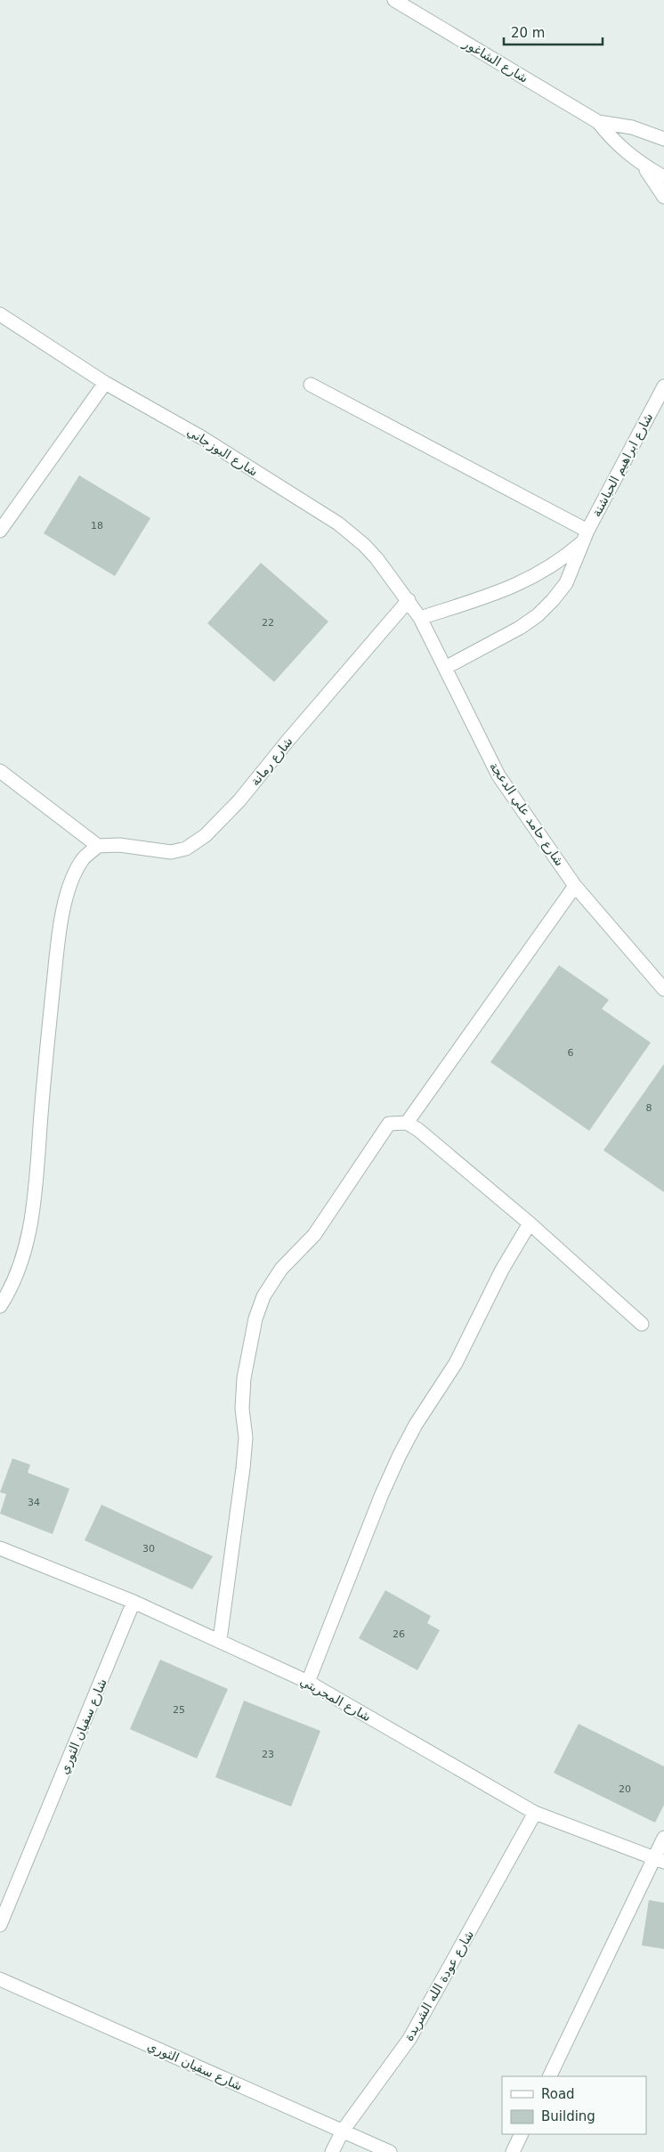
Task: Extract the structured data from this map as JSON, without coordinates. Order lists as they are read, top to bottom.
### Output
{
  "streets": {
    "street": [
      "شارع الشاغور",
      "شارع البوزجاني",
      "شارع ابراهيم الحباشنة",
      "شارع رمانة",
      "شارع حامد علي الدعجة",
      "شارع المجريتي",
      "شارع سفيان الثوري",
      "شارع عودة الله الشريدة"
    ]
  },
  "crossings": [
    ["شارع البوزجاني", "شارع ابراهيم الحباشنة"],
    ["شارع البوزجاني", "شارع رمانة"],
    ["شارع البوزجاني", "شارع حامد علي الدعجة"],
    ["شارع ابراهيم الحباشنة", "شارع حامد علي الدعجة"],
    ["شارع المجريتي", "شارع سفيان الثوري"],
    ["شارع المجريتي", "شارع عودة الله الشريدة"],
    ["شارع سفيان الثوري", "شارع عودة الله الشريدة"]
  ],
  "house_numbers": [
    "18",
    "22",
    "6",
    "8",
    "34",
    "30",
    "26",
    "25",
    "23",
    "20"
  ],
  "legend": ["Road", "Building"],
  "scale_bar": "20 m"
}
